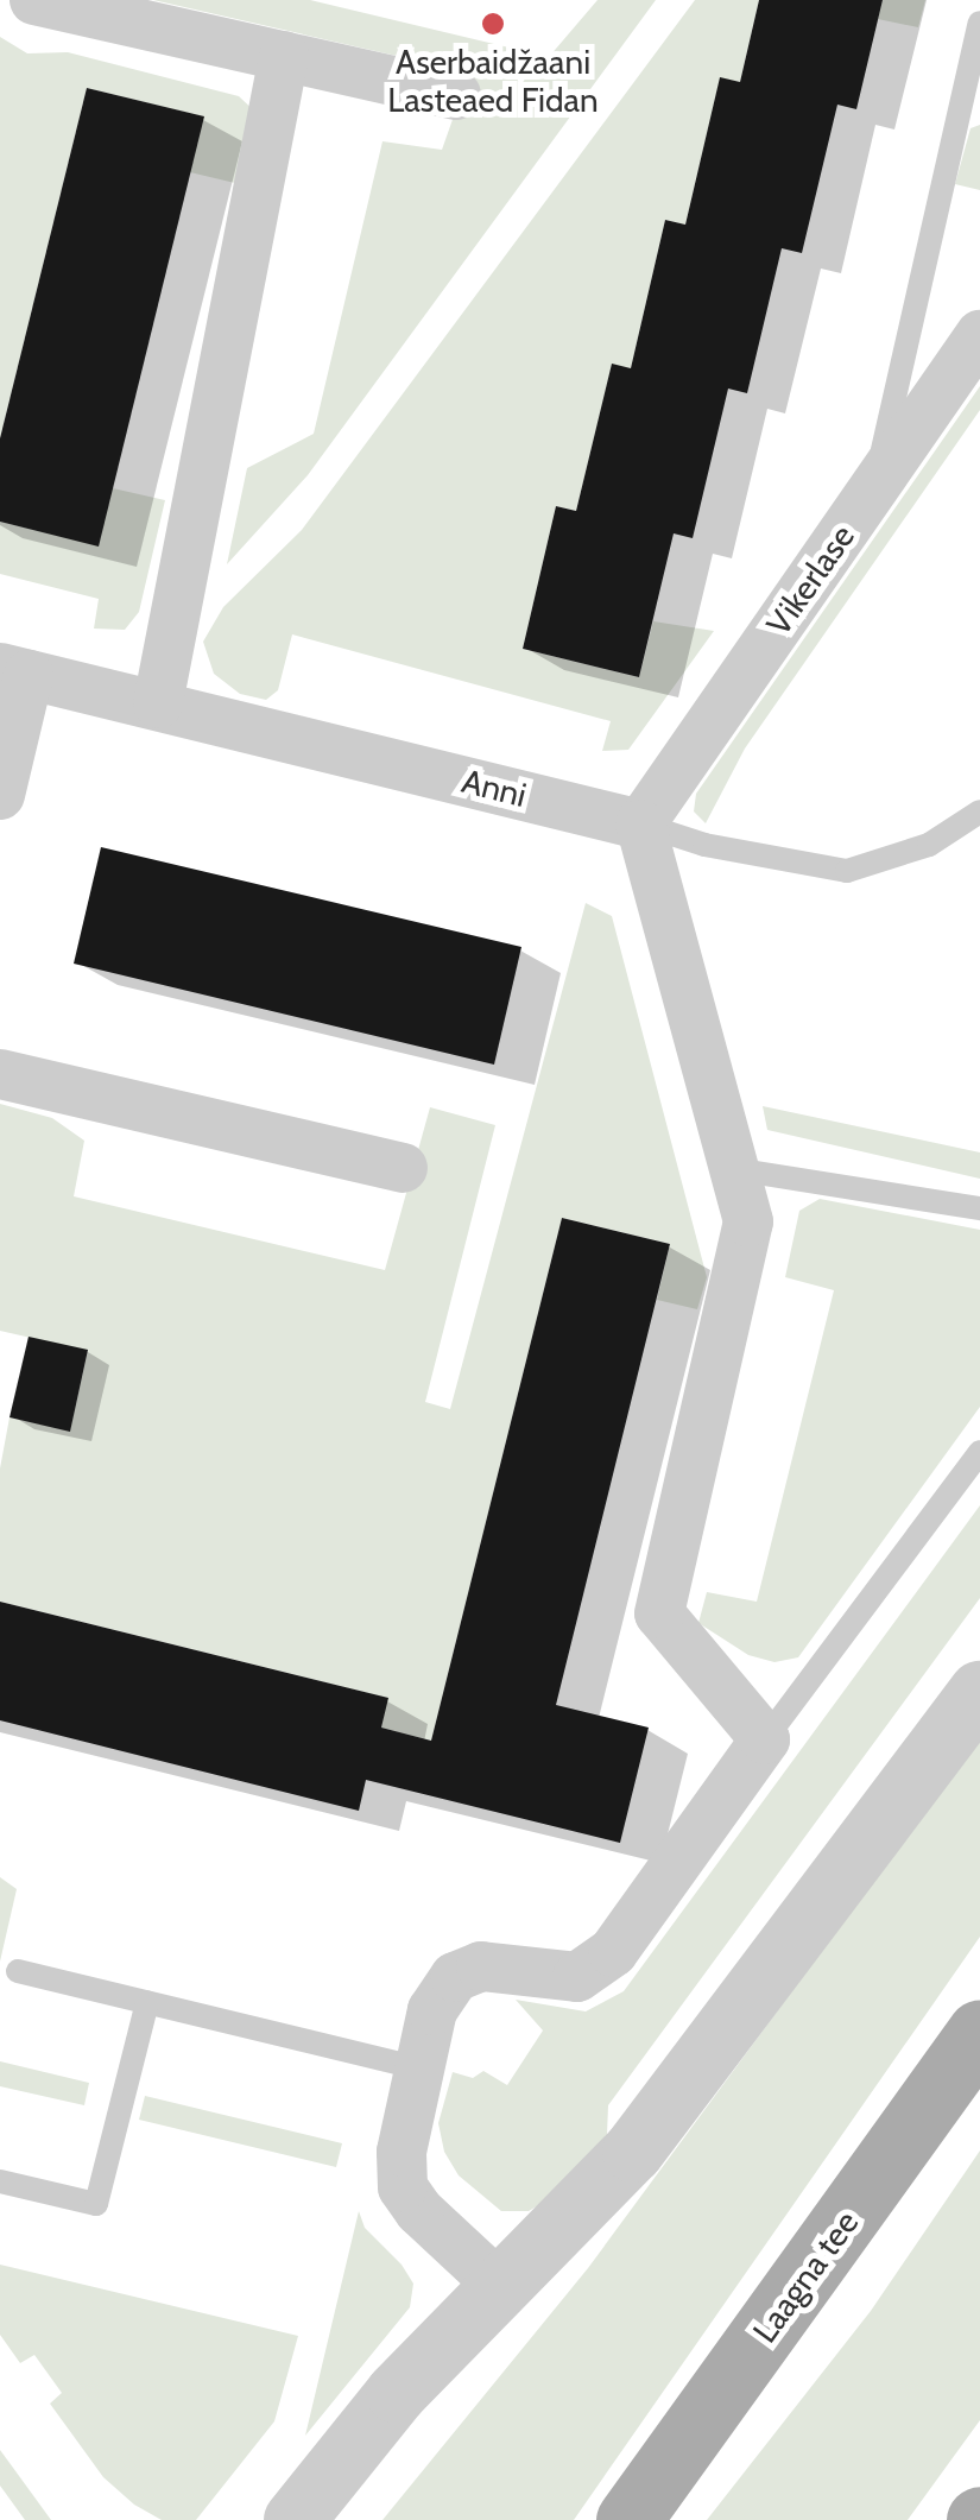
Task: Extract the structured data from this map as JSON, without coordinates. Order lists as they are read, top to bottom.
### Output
{
  "streets": {
    "main road": ["Laagna tee"],
    "street": ["Vikerlase", "Anni"]
  },
  "crossings": [
    ["Vikerlase", "Anni"]
  ],
  "places": ["Aserbaidžaani Lasteaed Fidan"]
}
